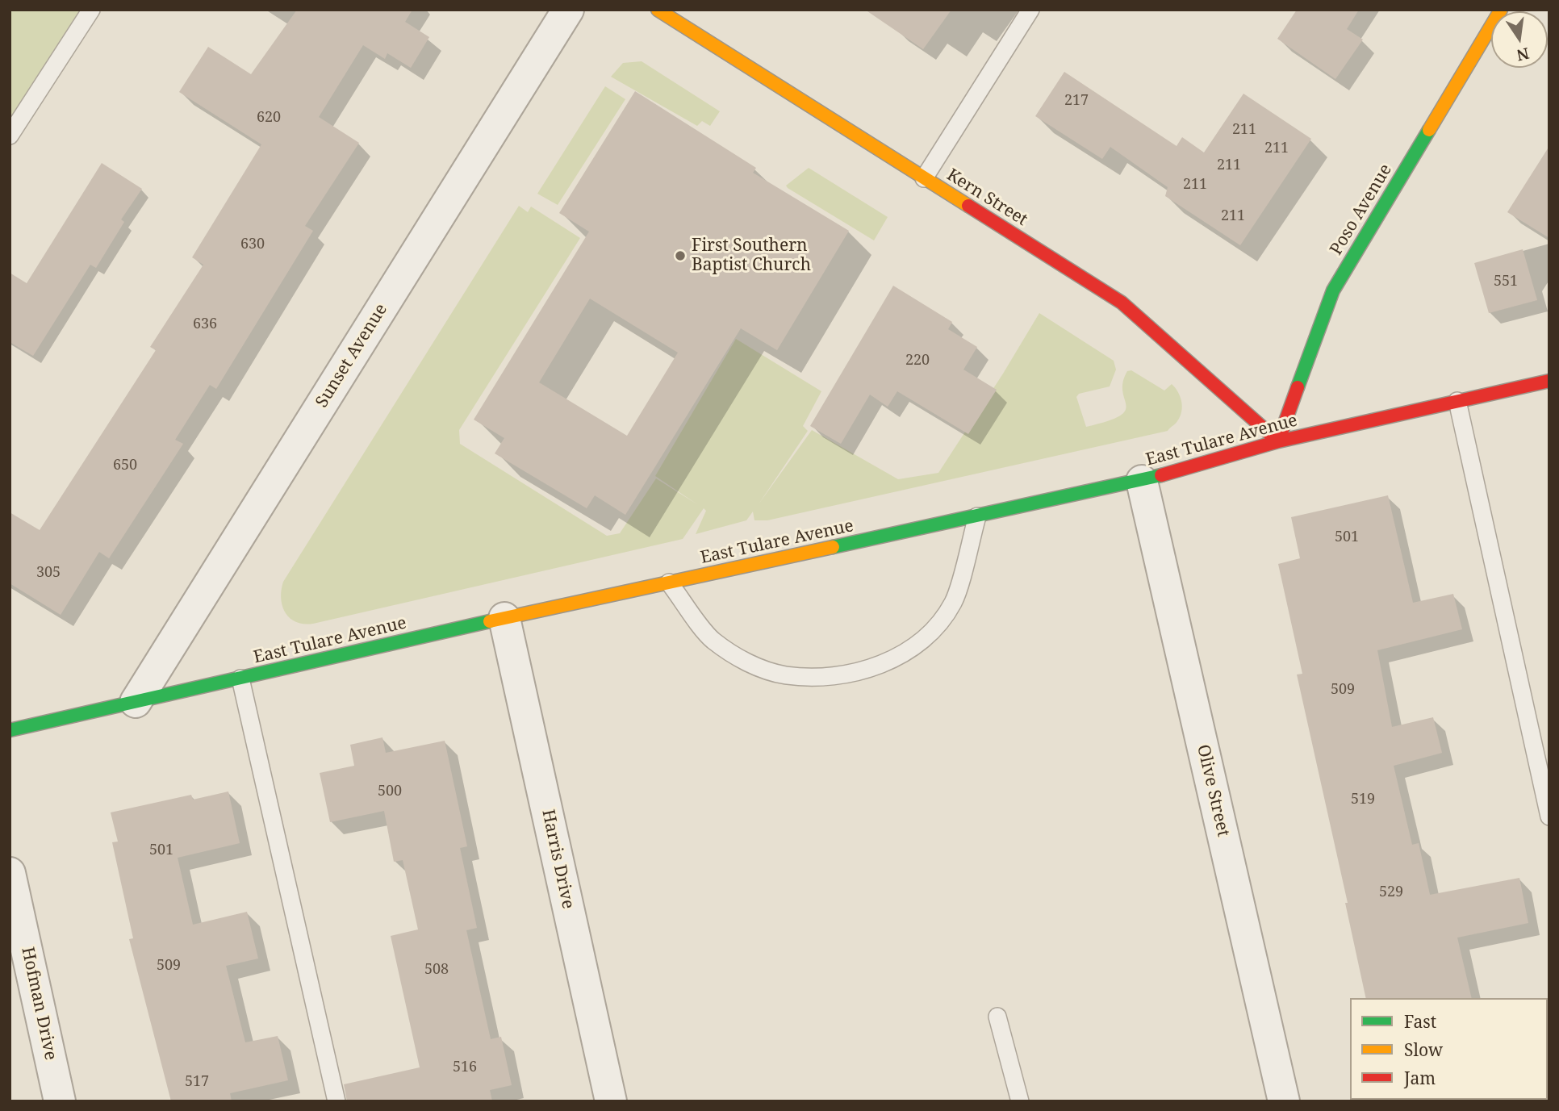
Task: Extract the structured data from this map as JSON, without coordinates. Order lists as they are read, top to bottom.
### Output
{
  "streets": {
    "street": [
      "Kern Street",
      "Poso Avenue",
      "Sunset Avenue",
      "East Tulare Avenue",
      "Olive Street",
      "Harris Drive",
      "Hofman Drive"
    ]
  },
  "crossings": [
    ["Kern Street", "Poso Avenue"],
    ["Kern Street", "East Tulare Avenue"],
    ["Poso Avenue", "East Tulare Avenue"],
    ["Sunset Avenue", "East Tulare Avenue"],
    ["East Tulare Avenue", "Olive Street"],
    ["East Tulare Avenue", "Harris Drive"]
  ],
  "places": ["First Southern Baptist Church"],
  "house_numbers": [
    "217",
    "620",
    "211",
    "211",
    "211",
    "211",
    "211",
    "630",
    "551",
    "636",
    "220",
    "650",
    "501",
    "305",
    "509",
    "500",
    "519",
    "501",
    "529",
    "509",
    "508",
    "516",
    "517"
  ],
  "legend": ["Fast", "Slow", "Jam"],
  "north": "bottom"
}
